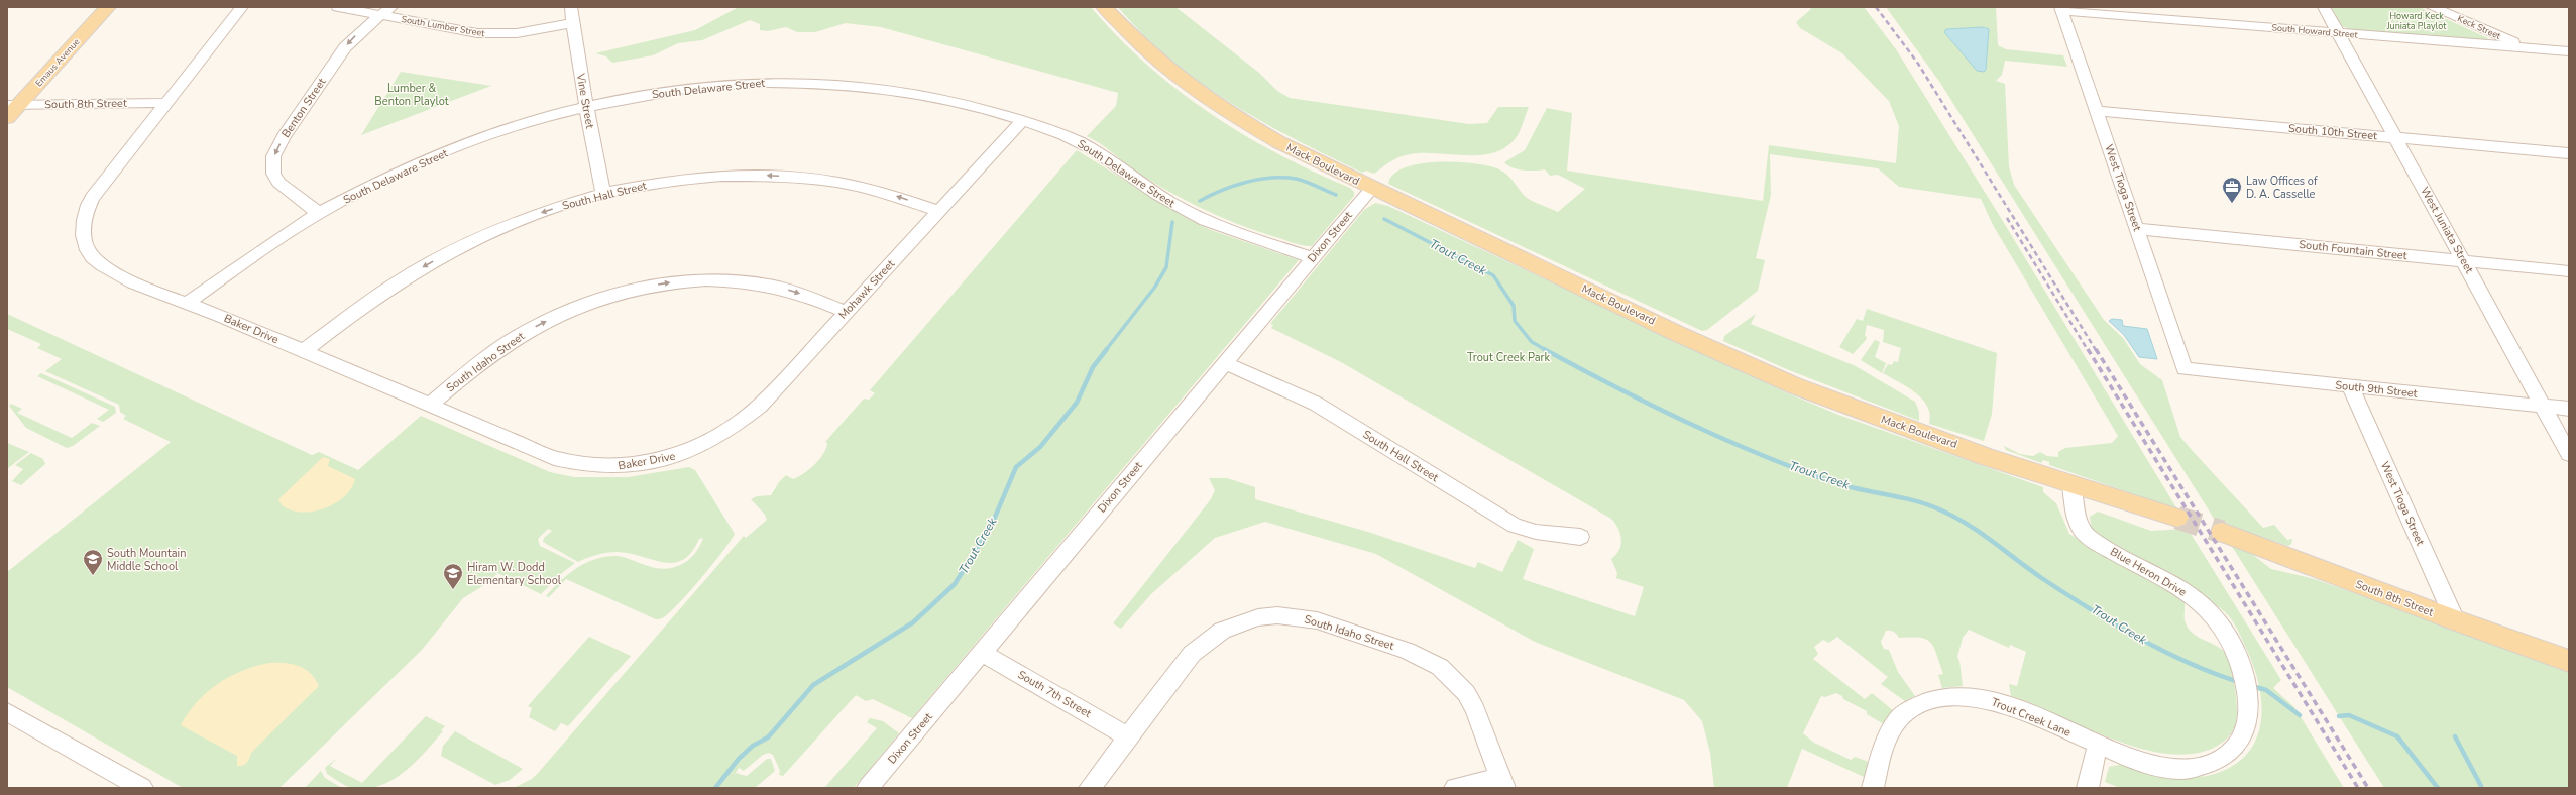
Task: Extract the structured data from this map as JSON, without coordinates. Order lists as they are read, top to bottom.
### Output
{
  "streets": {
    "main road": ["Emaus Avenue", "South 8th Street", "Mack Boulevard"],
    "street": [
      "South Lumber Street",
      "Keck Street",
      "South Howard Street",
      "South Delaware Street",
      "Vine Street",
      "Benton Street",
      "South 10th Street",
      "West Tioga Street",
      "South Hall Street",
      "West Juniata Street",
      "Dixon Street",
      "South Fountain Street",
      "Mohawk Street",
      "Baker Drive",
      "South Idaho Street",
      "South 9th Street",
      "Blue Heron Drive",
      "South 7th Street",
      "Trout Creek Lane"
    ]
  },
  "crossings": [
    ["South Lumber Street", "Vine Street"],
    ["South Lumber Street", "Benton Street"],
    ["Keck Street", "South Howard Street"],
    ["South Howard Street", "West Tioga Street"],
    ["South Howard Street", "West Juniata Street"],
    ["Emaus Avenue", "South 8th Street"],
    ["South Delaware Street", "Vine Street"],
    ["South Delaware Street", "Benton Street"],
    ["South Delaware Street", "Dixon Street"],
    ["South Delaware Street", "Mohawk Street"],
    ["South Delaware Street", "Baker Drive"],
    ["Vine Street", "South Hall Street"],
    ["South 8th Street", "West Tioga Street"],
    ["South 8th Street", "Baker Drive"],
    ["South 10th Street", "West Tioga Street"],
    ["South 10th Street", "West Juniata Street"],
    ["Mack Boulevard", "Dixon Street"],
    ["Mack Boulevard", "Blue Heron Drive"],
    ["West Tioga Street", "South Fountain Street"],
    ["West Tioga Street", "South 9th Street"],
    ["South Hall Street", "Dixon Street"],
    ["South Hall Street", "Mohawk Street"],
    ["South Hall Street", "Baker Drive"],
    ["West Juniata Street", "South Fountain Street"],
    ["West Juniata Street", "South 9th Street"],
    ["Dixon Street", "South 7th Street"],
    ["Mohawk Street", "Baker Drive"],
    ["Mohawk Street", "South Idaho Street"],
    ["Baker Drive", "South Idaho Street"],
    ["South Idaho Street", "South 7th Street"],
    ["Blue Heron Drive", "Trout Creek Lane"]
  ],
  "one_way": ["Benton Street", "South Hall Street", "South Idaho Street"],
  "water": ["Trout Creek"],
  "parks": ["Howard Keck Juniata Playlot", "Lumber & Benton Playlot", "Trout Creek Park"],
  "places": {
    "office": ["Law Offices of D. A. Casselle"],
    "school or university": ["South Mountain Middle School", "Hiram W. Dodd Elementary School"]
  }
}
